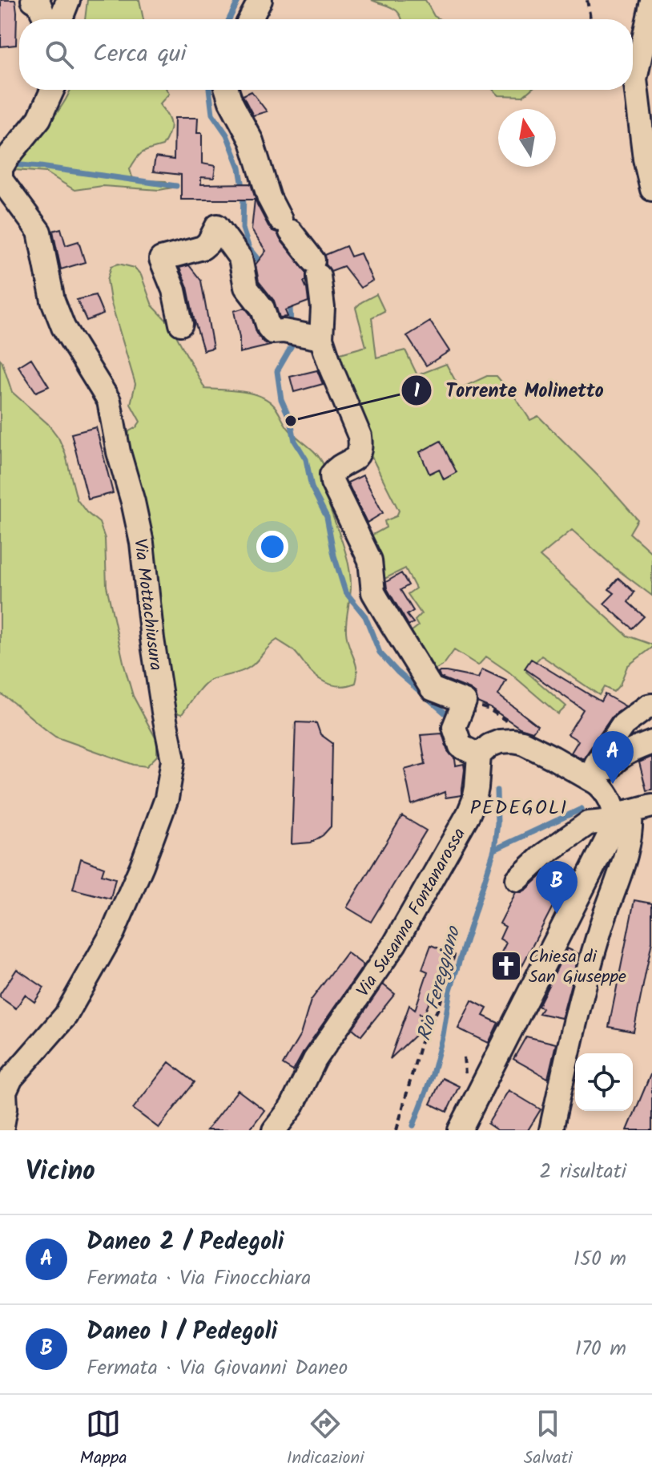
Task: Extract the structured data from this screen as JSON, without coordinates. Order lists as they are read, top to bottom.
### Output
{
  "streets": {
    "street": ["Via Mottachiusura", "Via Susanna Fontanarossa"]
  },
  "districts": ["PEDEGOLI"],
  "water": ["Rio Fereggiano"],
  "places": {
    "other": ["Torrente Molinetto"],
    "church": ["Chiesa di San Giuseppe"]
  },
  "north": "top",
  "page": {
    "search": "Cerca qui",
    "pins": ["A", "B"],
    "heading": ["Vicino", "2 risultati"],
    "list": [
      {
        "mark": "A",
        "name": "Daneo 2 / Pedegoli",
        "note": "Fermata · Via Finocchiara",
        "value": "150 m"
      },
      {
        "mark": "B",
        "name": "Daneo 1 / Pedegoli",
        "note": "Fermata · Via Giovanni Daneo",
        "value": "170 m"
      }
    ],
    "nav": ["Mappa", "Indicazioni", "Salvati"]
  }
}
